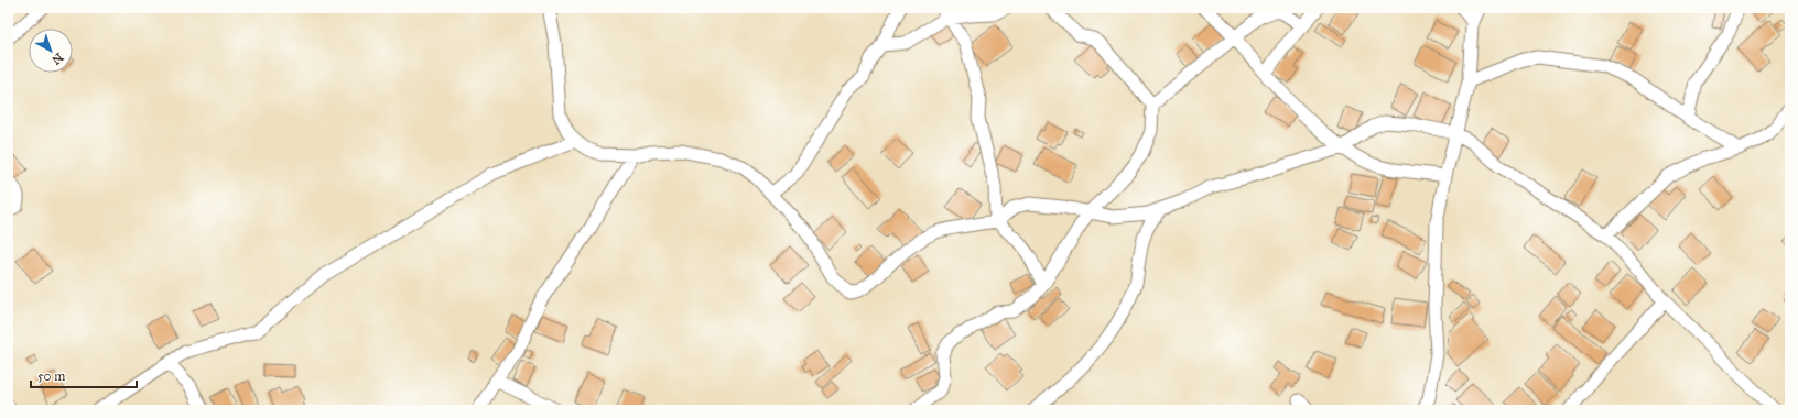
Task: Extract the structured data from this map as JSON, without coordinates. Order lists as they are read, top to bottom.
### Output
{
  "scale_bar": "50 m",
  "north": "bottom right"
}
